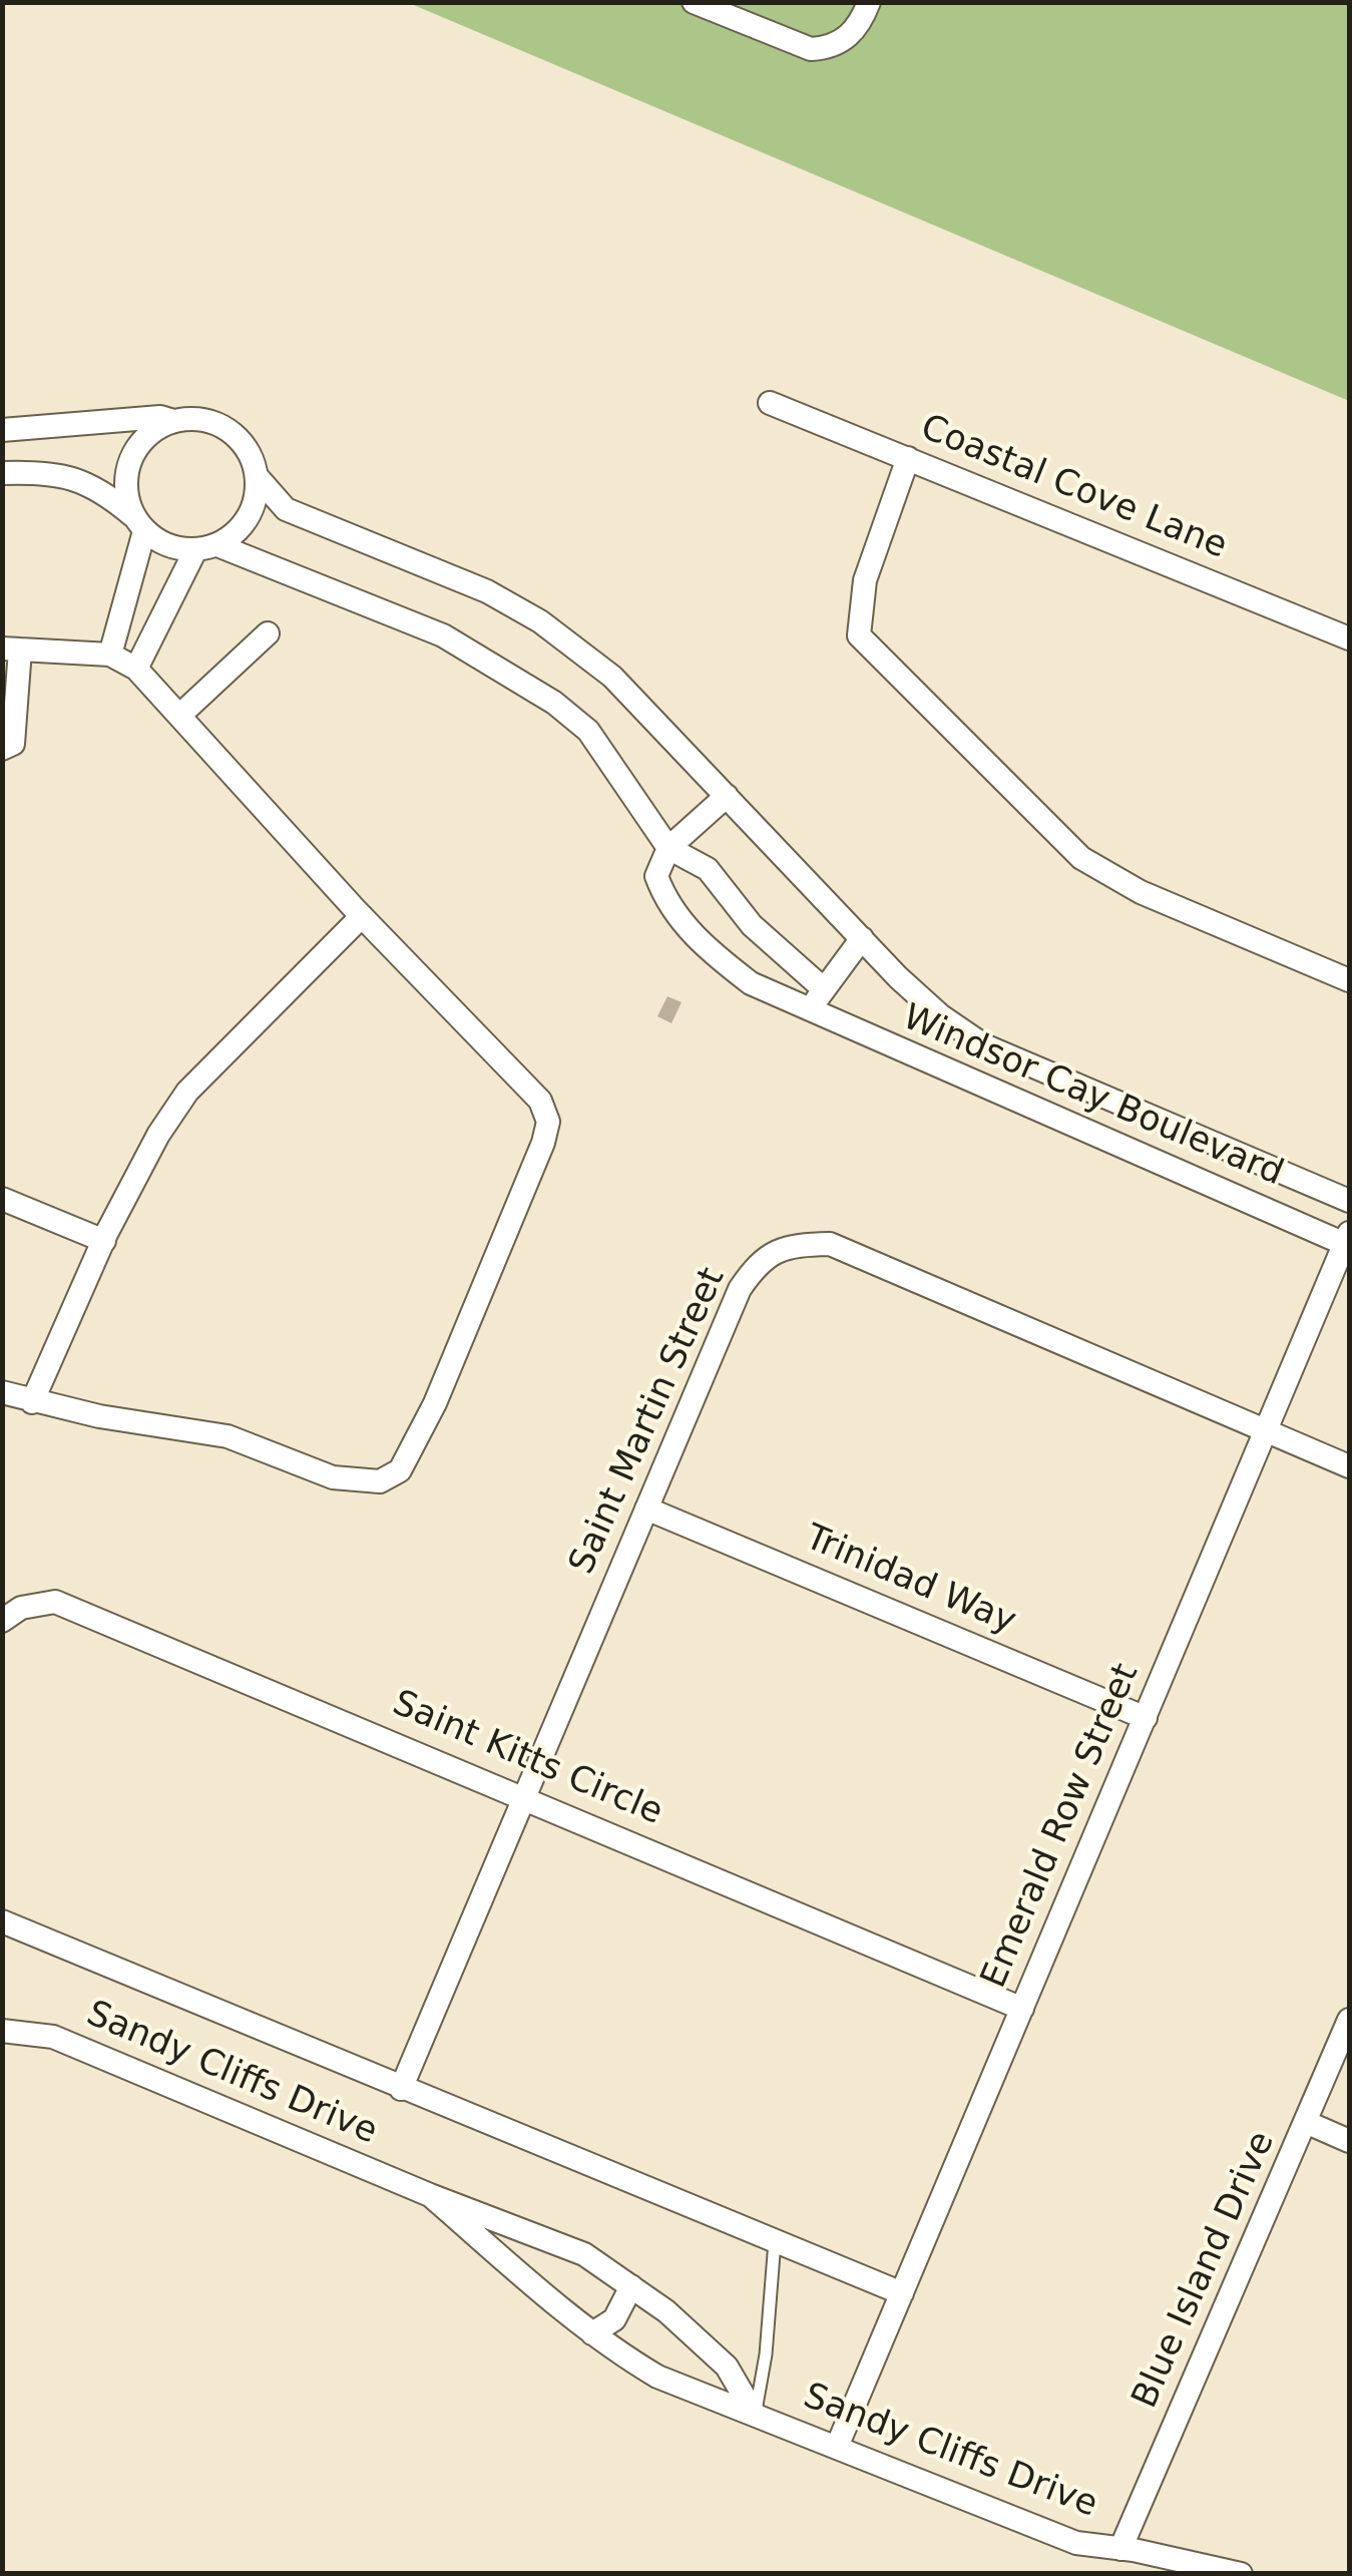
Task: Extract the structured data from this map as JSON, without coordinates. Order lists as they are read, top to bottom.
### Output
{
  "streets": {
    "street": [
      "Coastal Cove Lane",
      "Windsor Cay Boulevard",
      "Saint Martin Street",
      "Trinidad Way",
      "Saint Kitts Circle",
      "Emerald Row Street",
      "Sandy Cliffs Drive",
      "Blue Island Drive"
    ]
  },
  "crossings": [
    ["Windsor Cay Boulevard", "Emerald Row Street"],
    ["Saint Martin Street", "Trinidad Way"],
    ["Saint Martin Street", "Saint Kitts Circle"],
    ["Saint Martin Street", "Emerald Row Street"],
    ["Trinidad Way", "Emerald Row Street"],
    ["Saint Kitts Circle", "Emerald Row Street"],
    ["Emerald Row Street", "Sandy Cliffs Drive"],
    ["Sandy Cliffs Drive", "Blue Island Drive"]
  ]
}
